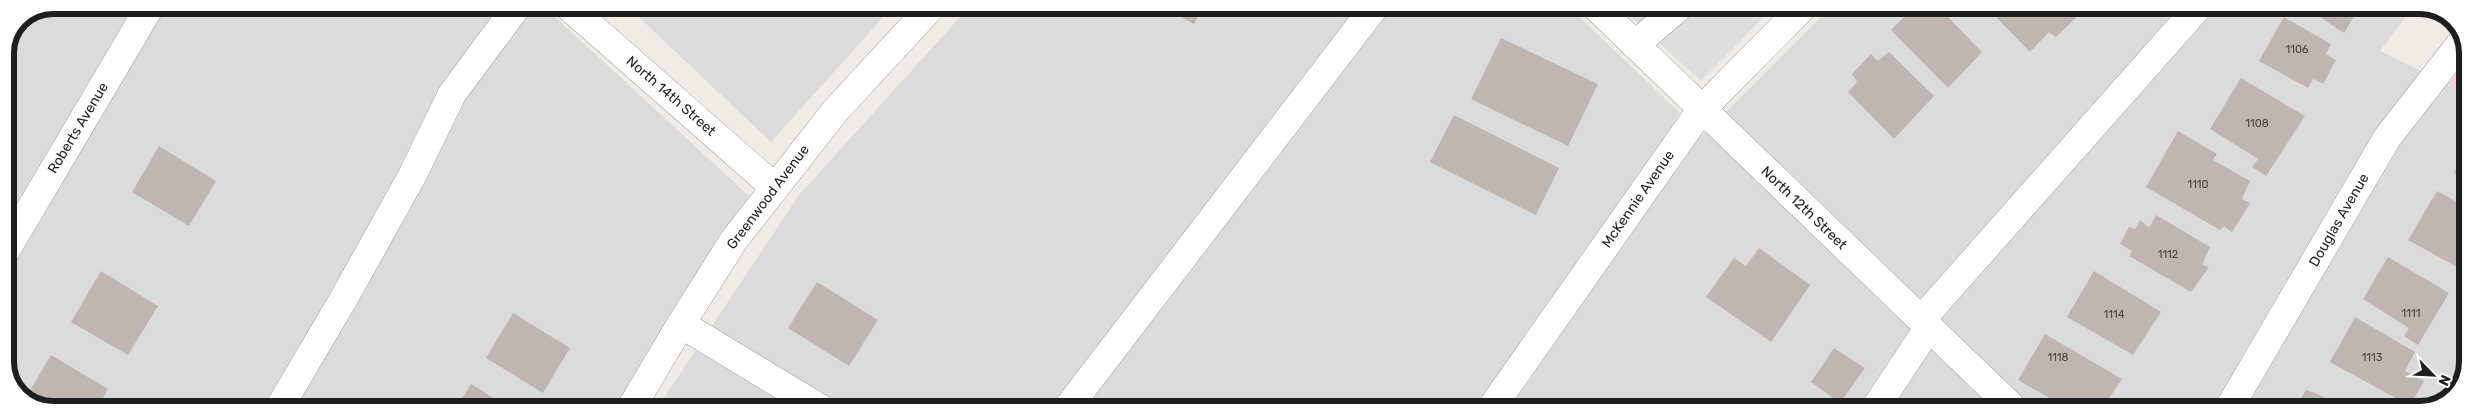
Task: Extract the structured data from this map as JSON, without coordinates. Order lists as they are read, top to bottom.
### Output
{
  "streets": {
    "street": [
      "North 14th Street",
      "Roberts Avenue",
      "Greenwood Avenue",
      "McKennie Avenue",
      "North 12th Street",
      "Douglas Avenue"
    ]
  },
  "crossings": [
    ["North 14th Street", "Greenwood Avenue"],
    ["McKennie Avenue", "North 12th Street"]
  ],
  "house_numbers": [
    "1106",
    "1108",
    "1110",
    "1112",
    "1111",
    "1114",
    "1118",
    "1113"
  ],
  "north": "bottom right"
}
